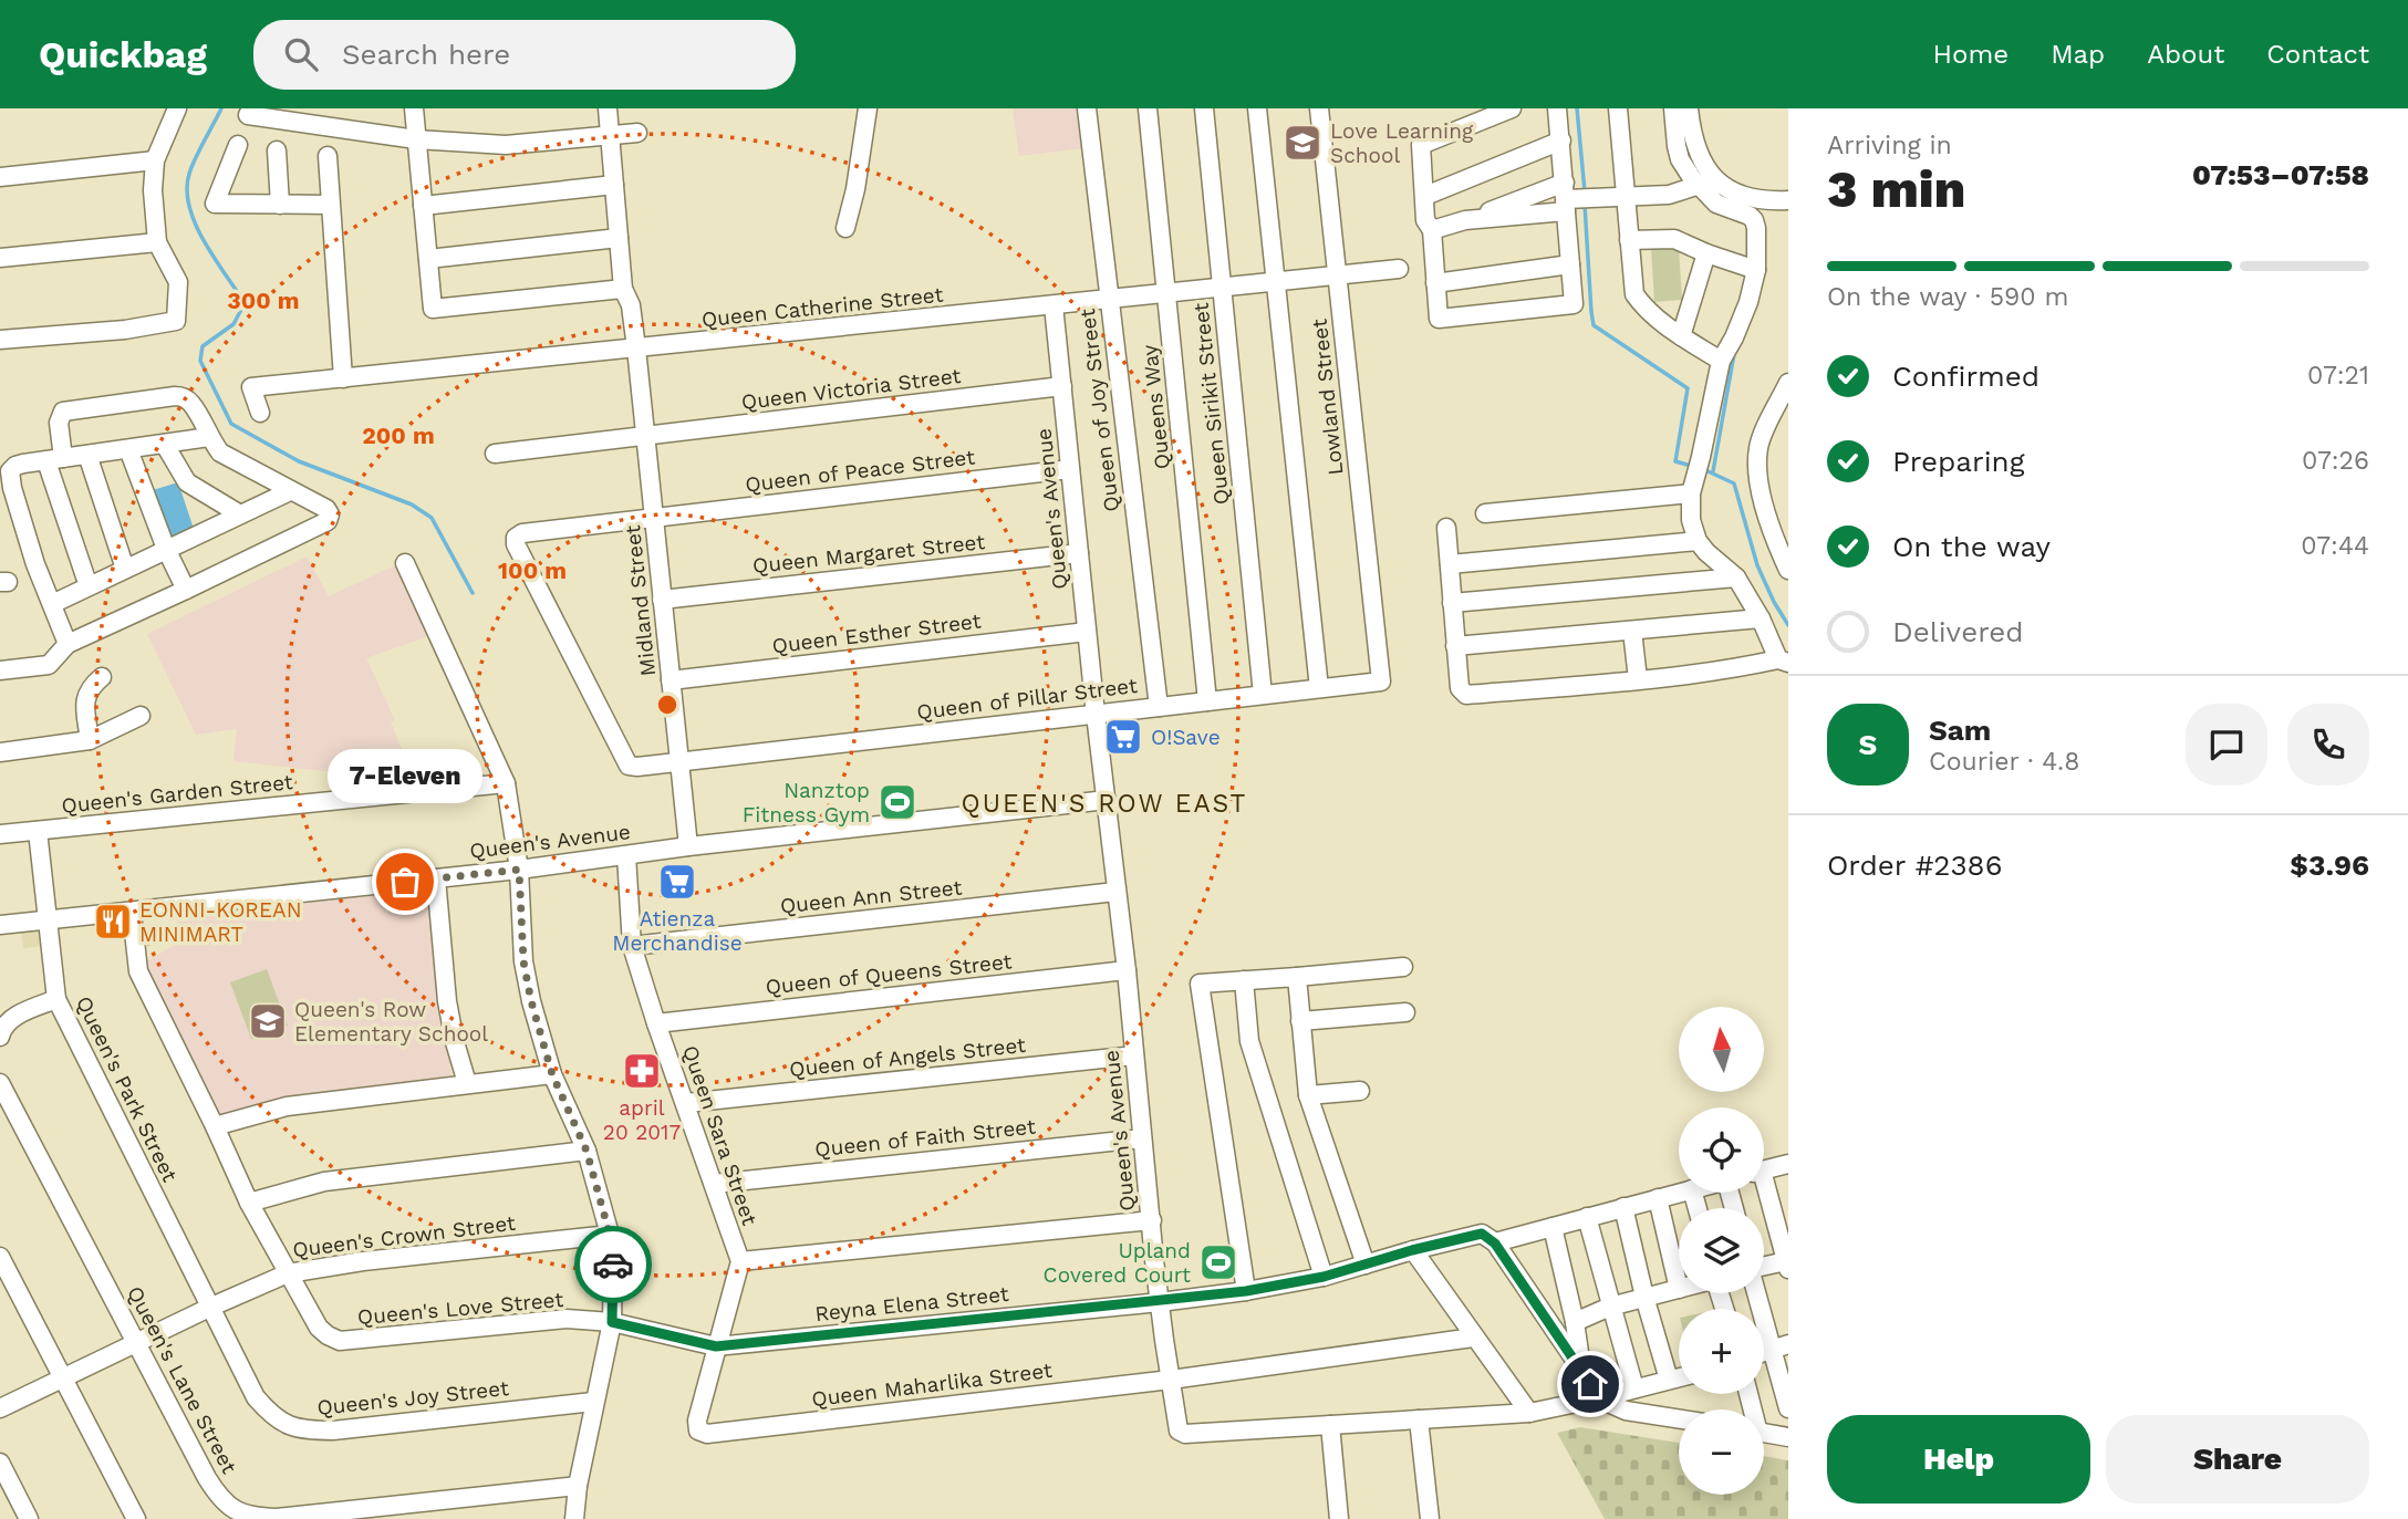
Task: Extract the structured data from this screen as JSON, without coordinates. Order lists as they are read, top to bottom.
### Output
{
  "streets": {
    "street": [
      "Queen Catherine Street",
      "Queen Victoria Street",
      "Lowland Street",
      "Queen Sirikit Street",
      "Queens Way",
      "Queen of Joy Street",
      "Queen of Peace Street",
      "Queen's Avenue",
      "Queen Margaret Street",
      "Midland Street",
      "Queen Esther Street",
      "Queen of Pillar Street",
      "Queen's Garden Street",
      "Queen Ann Street",
      "Queen of Queens Street",
      "Queen of Angels Street",
      "Queen's Park Street",
      "Queen Sara Street",
      "Queen of Faith Street",
      "Queen's Crown Street",
      "Reyna Elena Street",
      "Queen's Love Street",
      "Queen's Lane Street",
      "Queen Maharlika Street",
      "Queen's Joy Street"
    ]
  },
  "crossings": [
    ["Queen Catherine Street", "Lowland Street"],
    ["Queen Catherine Street", "Queen Sirikit Street"],
    ["Queen Catherine Street", "Queens Way"],
    ["Queen Catherine Street", "Queen of Joy Street"],
    ["Queen Catherine Street", "Queen's Avenue"],
    ["Queen Catherine Street", "Midland Street"],
    ["Queen Victoria Street", "Queen's Avenue"],
    ["Queen Victoria Street", "Midland Street"],
    ["Lowland Street", "Queen of Pillar Street"],
    ["Queen Sirikit Street", "Queen of Pillar Street"],
    ["Queens Way", "Queen of Pillar Street"],
    ["Queen of Joy Street", "Queen of Pillar Street"],
    ["Queen of Peace Street", "Queen's Avenue"],
    ["Queen of Peace Street", "Midland Street"],
    ["Queen of Peace Street", "Queen of Pillar Street"],
    ["Queen's Avenue", "Queen Margaret Street"],
    ["Queen's Avenue", "Midland Street"],
    ["Queen's Avenue", "Queen Esther Street"],
    ["Queen's Avenue", "Queen of Pillar Street"],
    ["Queen's Avenue", "Queen Ann Street"],
    ["Queen's Avenue", "Queen of Queens Street"],
    ["Queen's Avenue", "Queen of Angels Street"],
    ["Queen's Avenue", "Queen's Park Street"],
    ["Queen's Avenue", "Queen Sara Street"],
    ["Queen's Avenue", "Queen of Faith Street"],
    ["Queen's Avenue", "Reyna Elena Street"],
    ["Queen's Avenue", "Queen's Love Street"],
    ["Queen's Avenue", "Queen Maharlika Street"],
    ["Queen Margaret Street", "Midland Street"],
    ["Midland Street", "Queen Esther Street"],
    ["Midland Street", "Queen of Pillar Street"],
    ["Queen's Garden Street", "Queen's Park Street"],
    ["Queen Ann Street", "Queen Sara Street"],
    ["Queen of Queens Street", "Queen Sara Street"],
    ["Queen of Angels Street", "Queen Sara Street"],
    ["Queen's Park Street", "Queen's Crown Street"],
    ["Queen's Park Street", "Queen's Joy Street"],
    ["Queen Sara Street", "Queen of Faith Street"],
    ["Queen's Crown Street", "Queen's Love Street"],
    ["Queen's Crown Street", "Queen's Lane Street"],
    ["Queen's Crown Street", "Queen's Joy Street"],
    ["Reyna Elena Street", "Queen's Love Street"],
    ["Reyna Elena Street", "Queen Maharlika Street"],
    ["Queen's Love Street", "Queen Maharlika Street"]
  ],
  "districts": ["QUEEN'S ROW EAST"],
  "places": {
    "school or university": ["Love Learning School", "Queen's Row Elementary School"],
    "supermarket": ["O!Save", "Atienza Merchandise"],
    "sports": ["Nanztop Fitness Gym", "Upland Covered Court"],
    "other": ["7-Eleven"],
    "restaurant": ["EONNI-KOREAN MINIMART"],
    "pharmacy": ["april 20 2017"]
  },
  "north": "top",
  "page": {
    "header": "Quickbag",
    "search": "Search here",
    "nav": [
      "Home",
      "Map",
      "About",
      "Contact"
    ],
    "heading": ["3 min", "Arriving in", "07:53–07:58"],
    "panel": [
      "Sam",
      "Courier · 4.8",
      "Order #2386",
      "$3.96"
    ],
    "bar": "On the way · 590 m",
    "list": [
      ["Confirmed", "07:21"],
      ["Preparing", "07:26"],
      ["On the way", "07:44"],
      "Delivered"
    ],
    "round": "S",
    "bubble": "7-Eleven",
    "map_buttons": ["+", "−"],
    "buttons": ["Help", "Share"]
  },
  "rings": ["300 m", "200 m", "100 m"]
}
